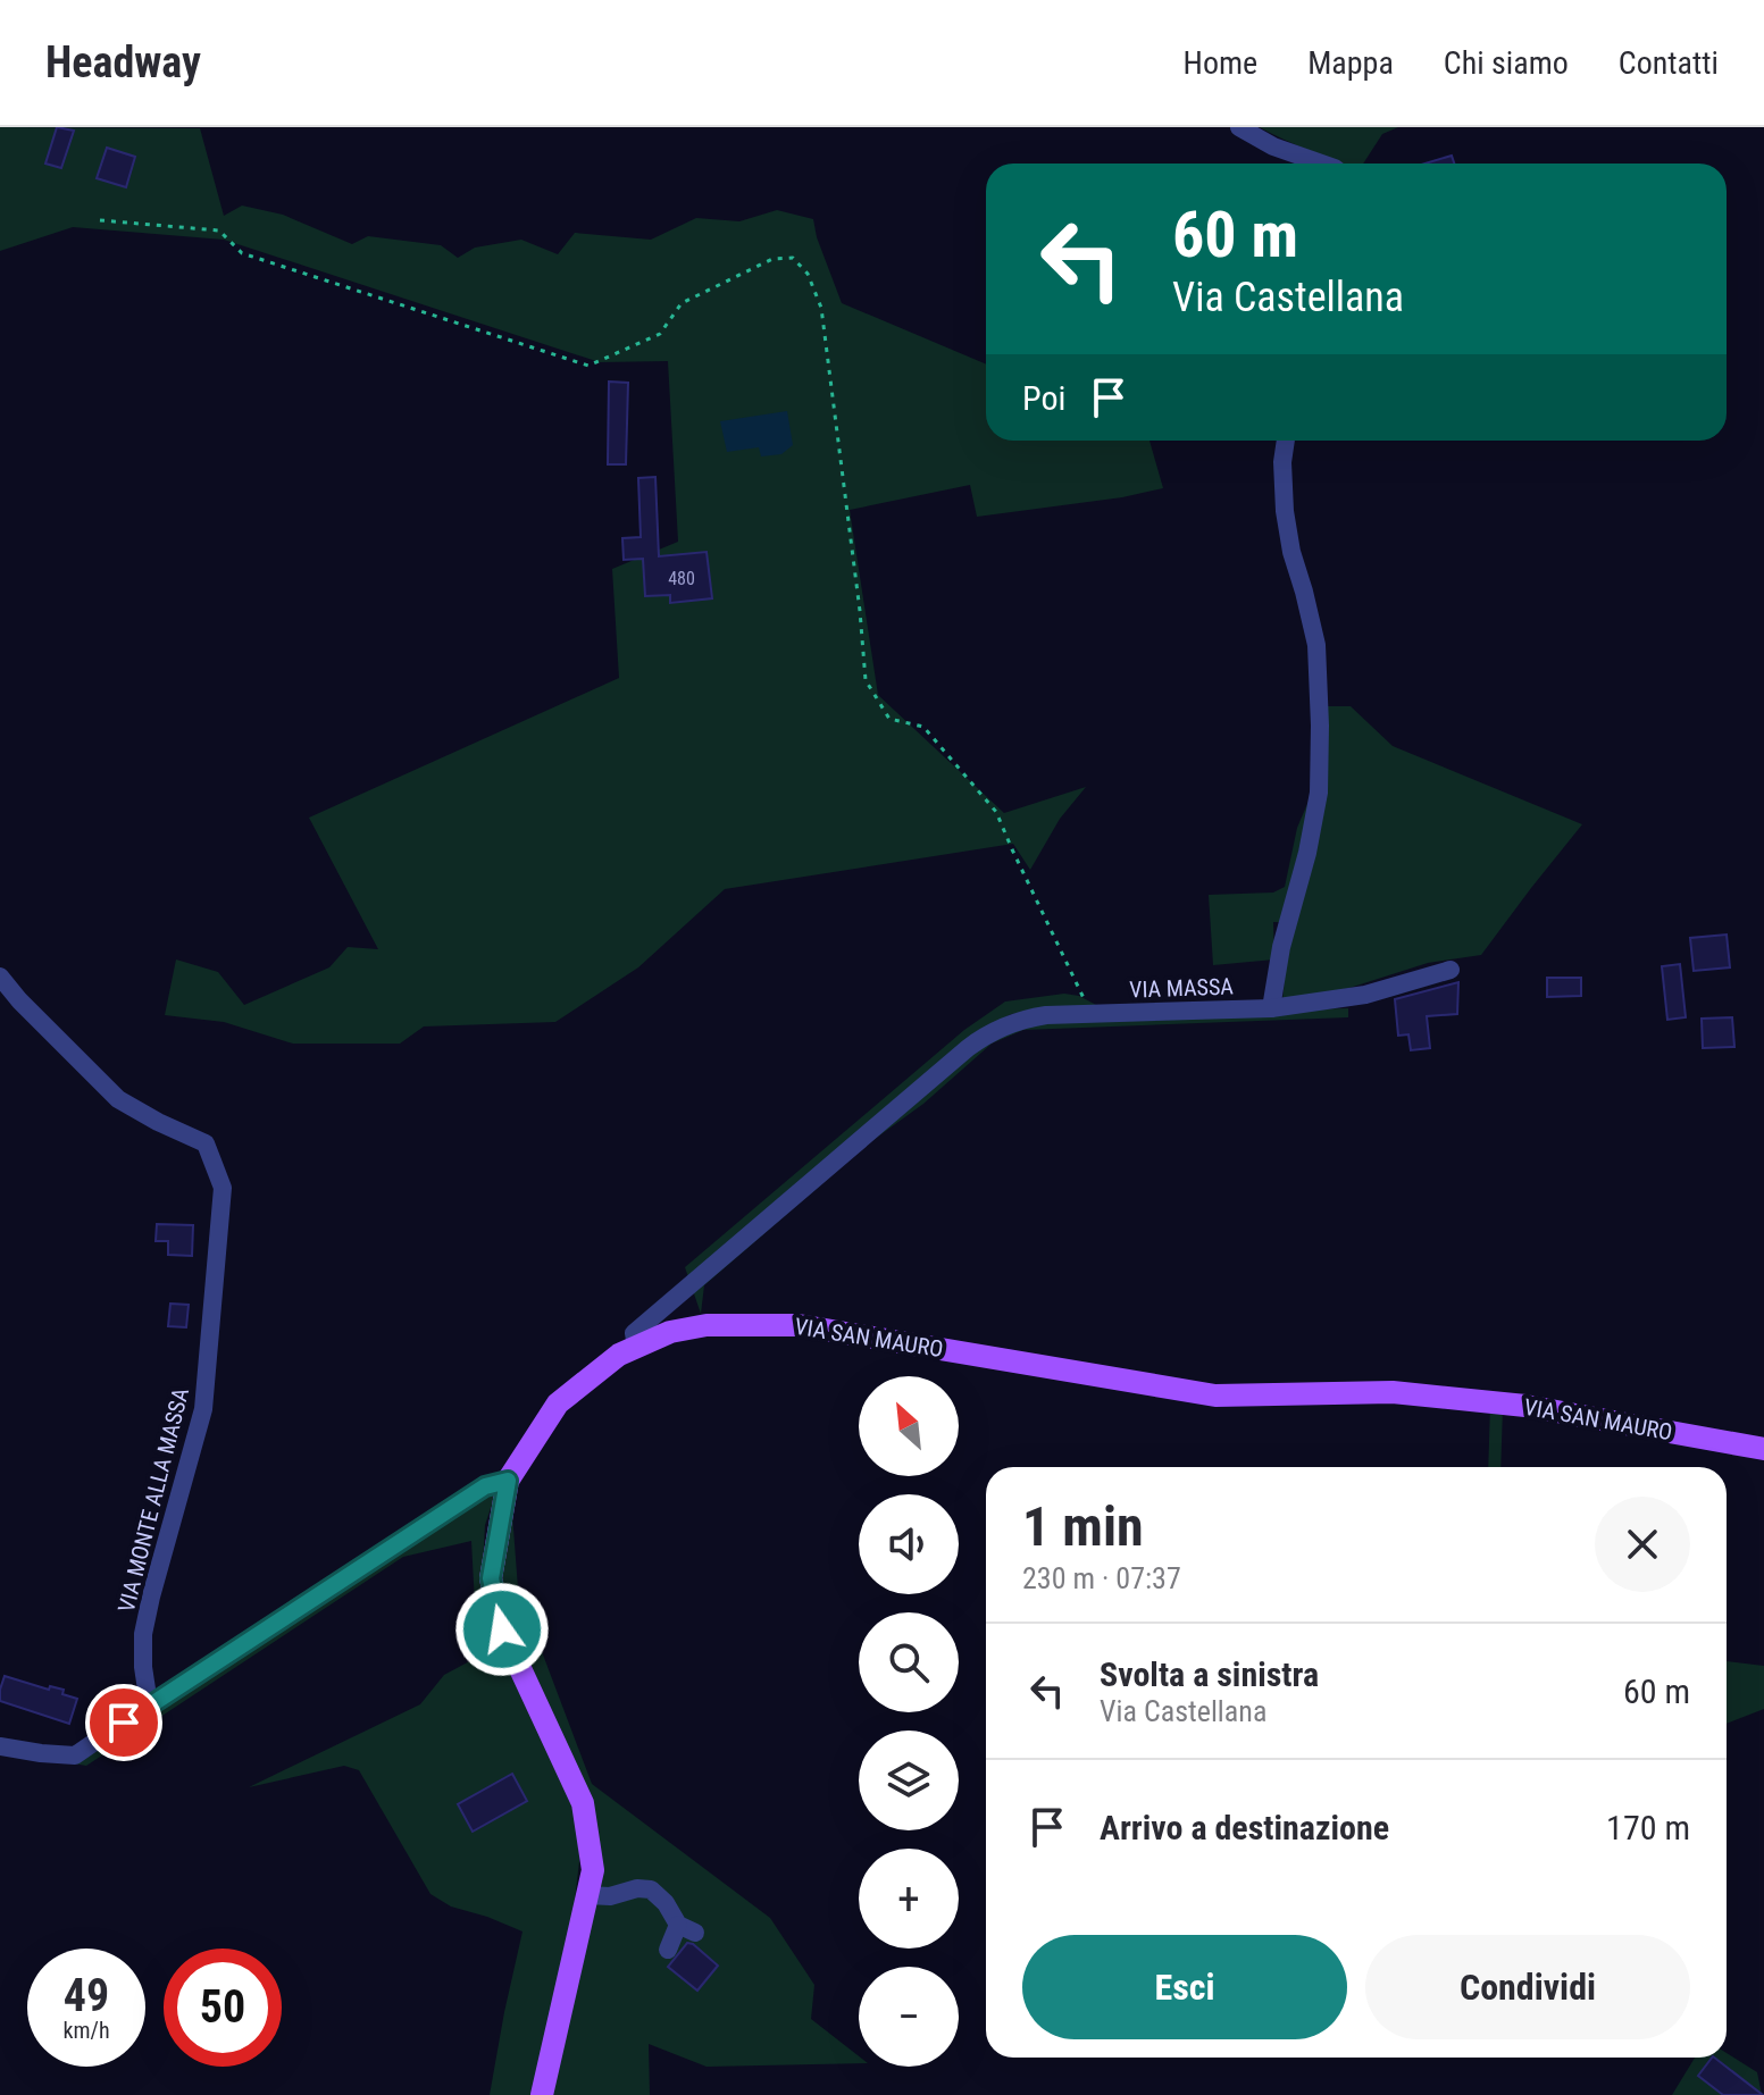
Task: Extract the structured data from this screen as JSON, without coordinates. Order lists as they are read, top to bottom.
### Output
{
  "streets": {
    "main road": ["VIA SAN MAURO"],
    "street": ["VIA MASSA", "VIA MONTE ALLA MASSA"]
  },
  "crossings": [
    ["VIA MASSA", "VIA SAN MAURO"]
  ],
  "house_numbers": ["480"],
  "north": "top left",
  "page": {
    "header": "Headway",
    "nav": [
      "Home",
      "Mappa",
      "Chi siamo",
      "Contatti"
    ],
    "turn": ["60 m", "Via Castellana"],
    "then": "Poi",
    "map_buttons": ["+", "−"],
    "heading": ["1 min", "230 m · 07:37"],
    "list": [
      {
        "name": "Svolta a sinistra",
        "note": "Via Castellana",
        "value": "60 m"
      },
      {
        "name": "Arrivo a destinazione",
        "value": "170 m"
      }
    ],
    "buttons": ["Esci", "Condividi"],
    "speed": "49 km/h",
    "limit": "50"
  }
}
